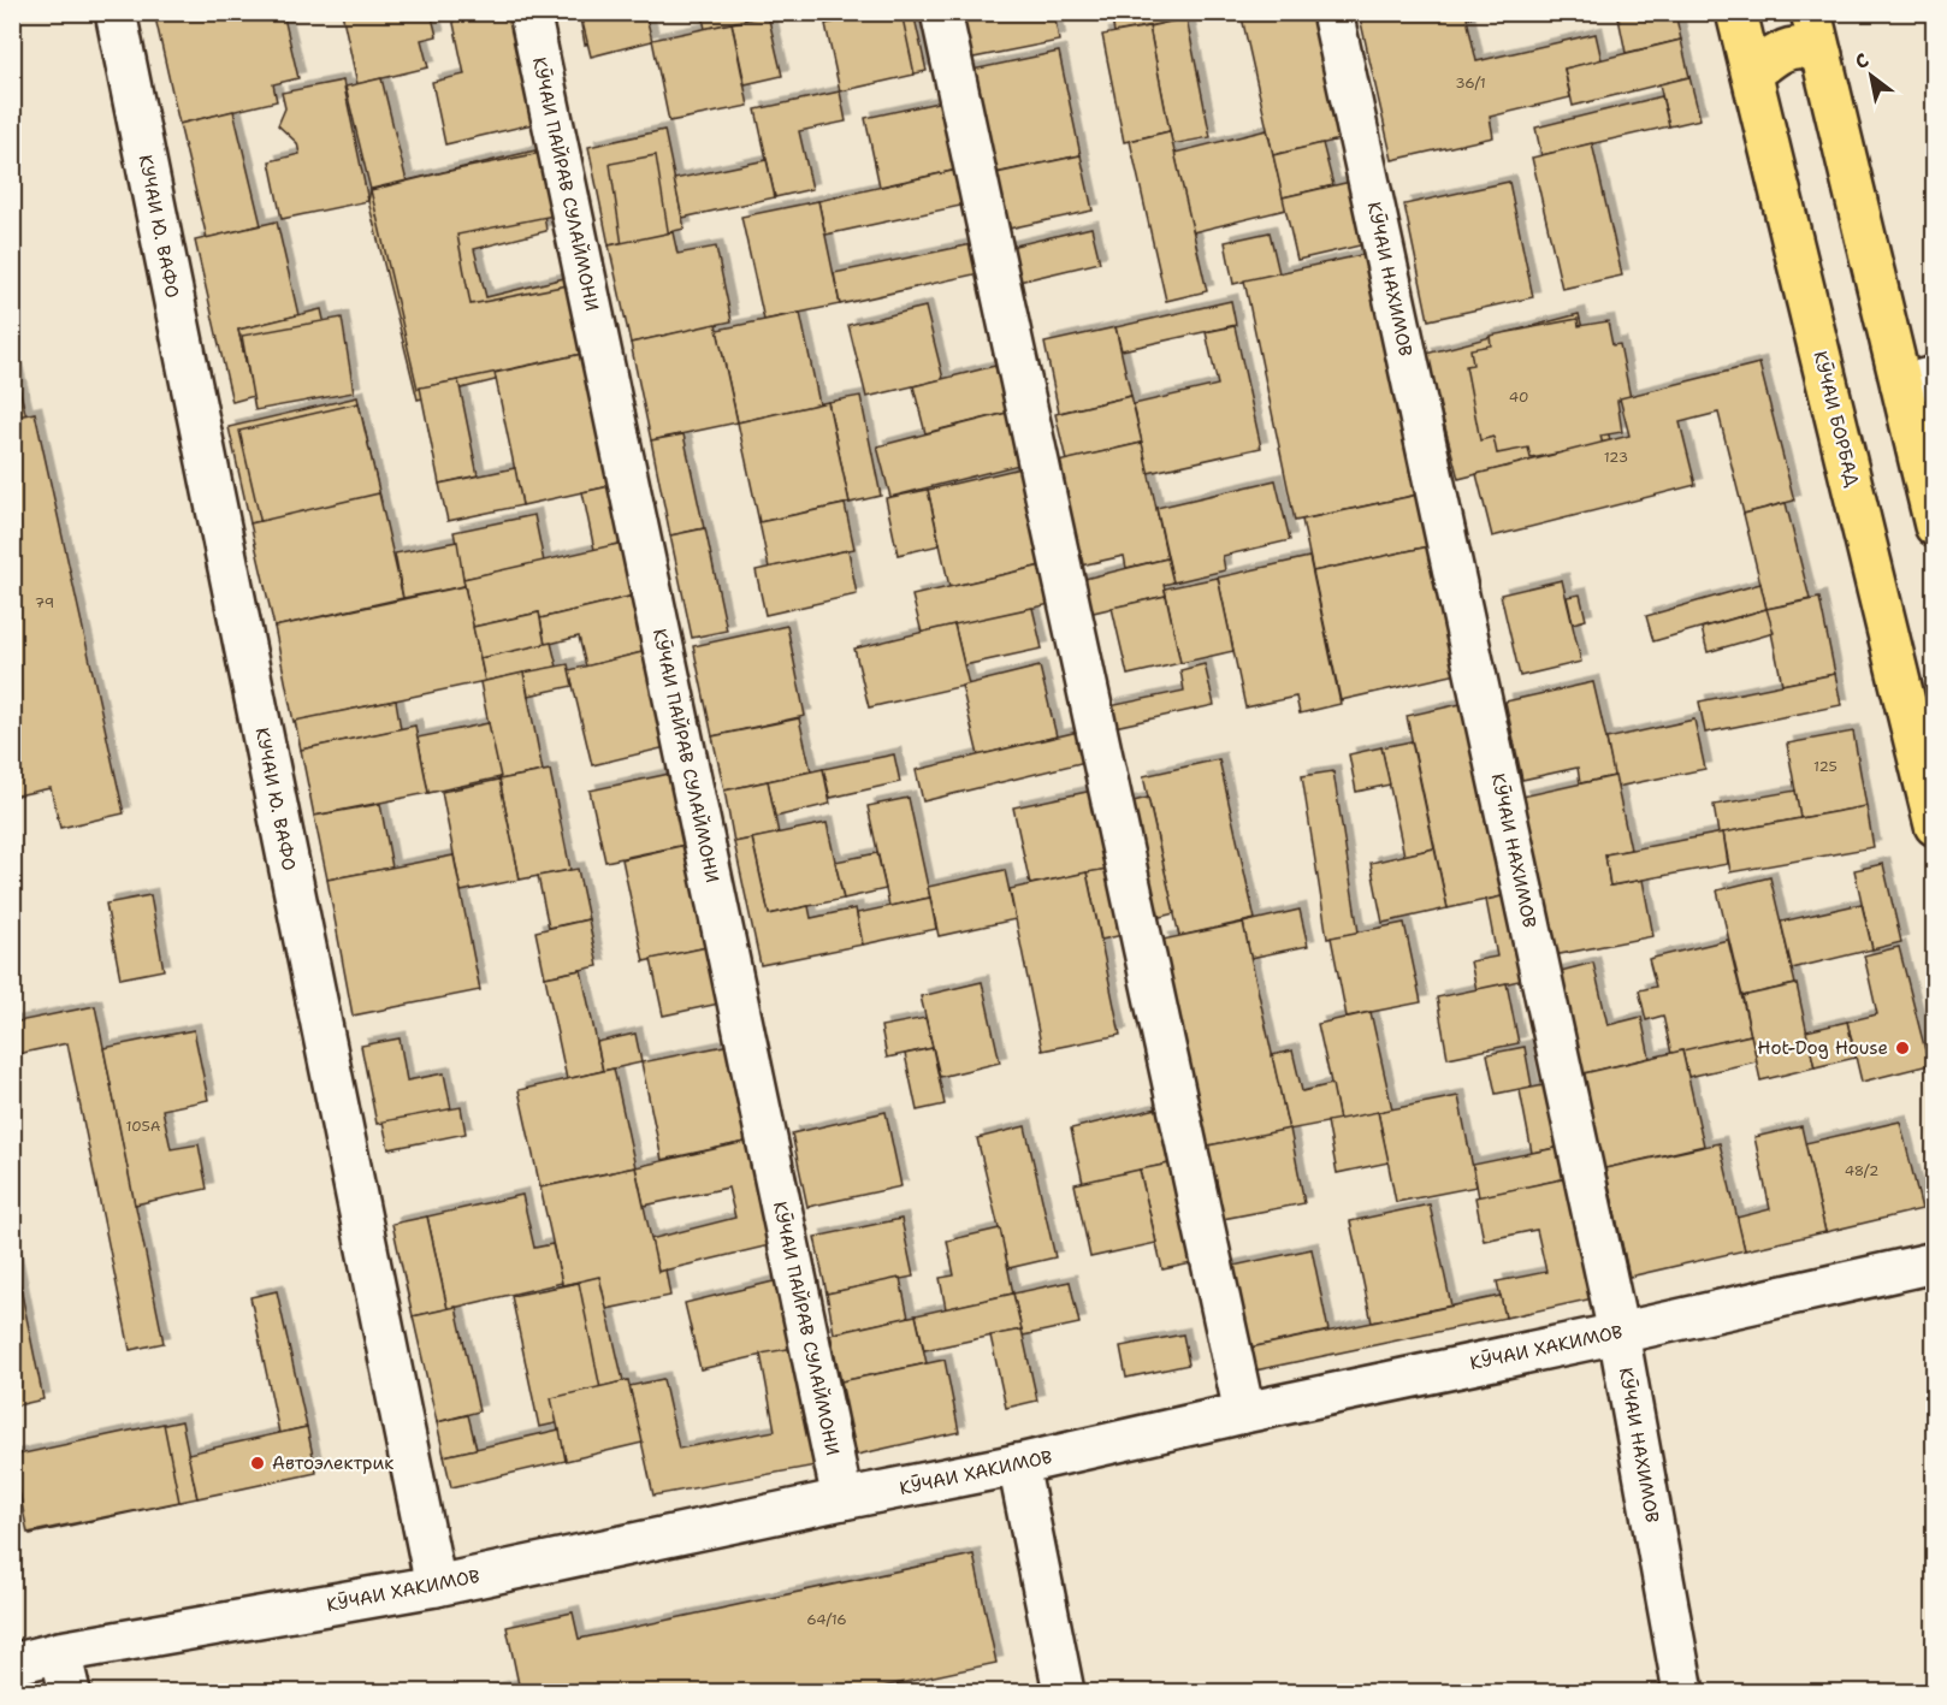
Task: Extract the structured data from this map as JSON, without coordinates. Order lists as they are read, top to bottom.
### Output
{
  "streets": {
    "main road": ["КӮЧАИ БОРБАД"],
    "street": [
      "КӮЧАИ ПАЙРАВ СУЛАЙМОНИ",
      "КУЧАИ Ю. ВАФО",
      "КӮЧАИ НАХИМОВ",
      "КӮЧАИ ХАКИМОВ"
    ]
  },
  "crossings": [
    ["КӮЧАИ ПАЙРАВ СУЛАЙМОНИ", "КӮЧАИ ХАКИМОВ"],
    ["КУЧАИ Ю. ВАФО", "КӮЧАИ ХАКИМОВ"],
    ["КӮЧАИ НАХИМОВ", "КӮЧАИ ХАКИМОВ"]
  ],
  "places": ["Hot-Dog House", "Автоэлектрик"],
  "house_numbers": [
    "36/1",
    "40",
    "123",
    "79",
    "125",
    "105А",
    "48/2",
    "64/16"
  ],
  "north": "top left"
}
